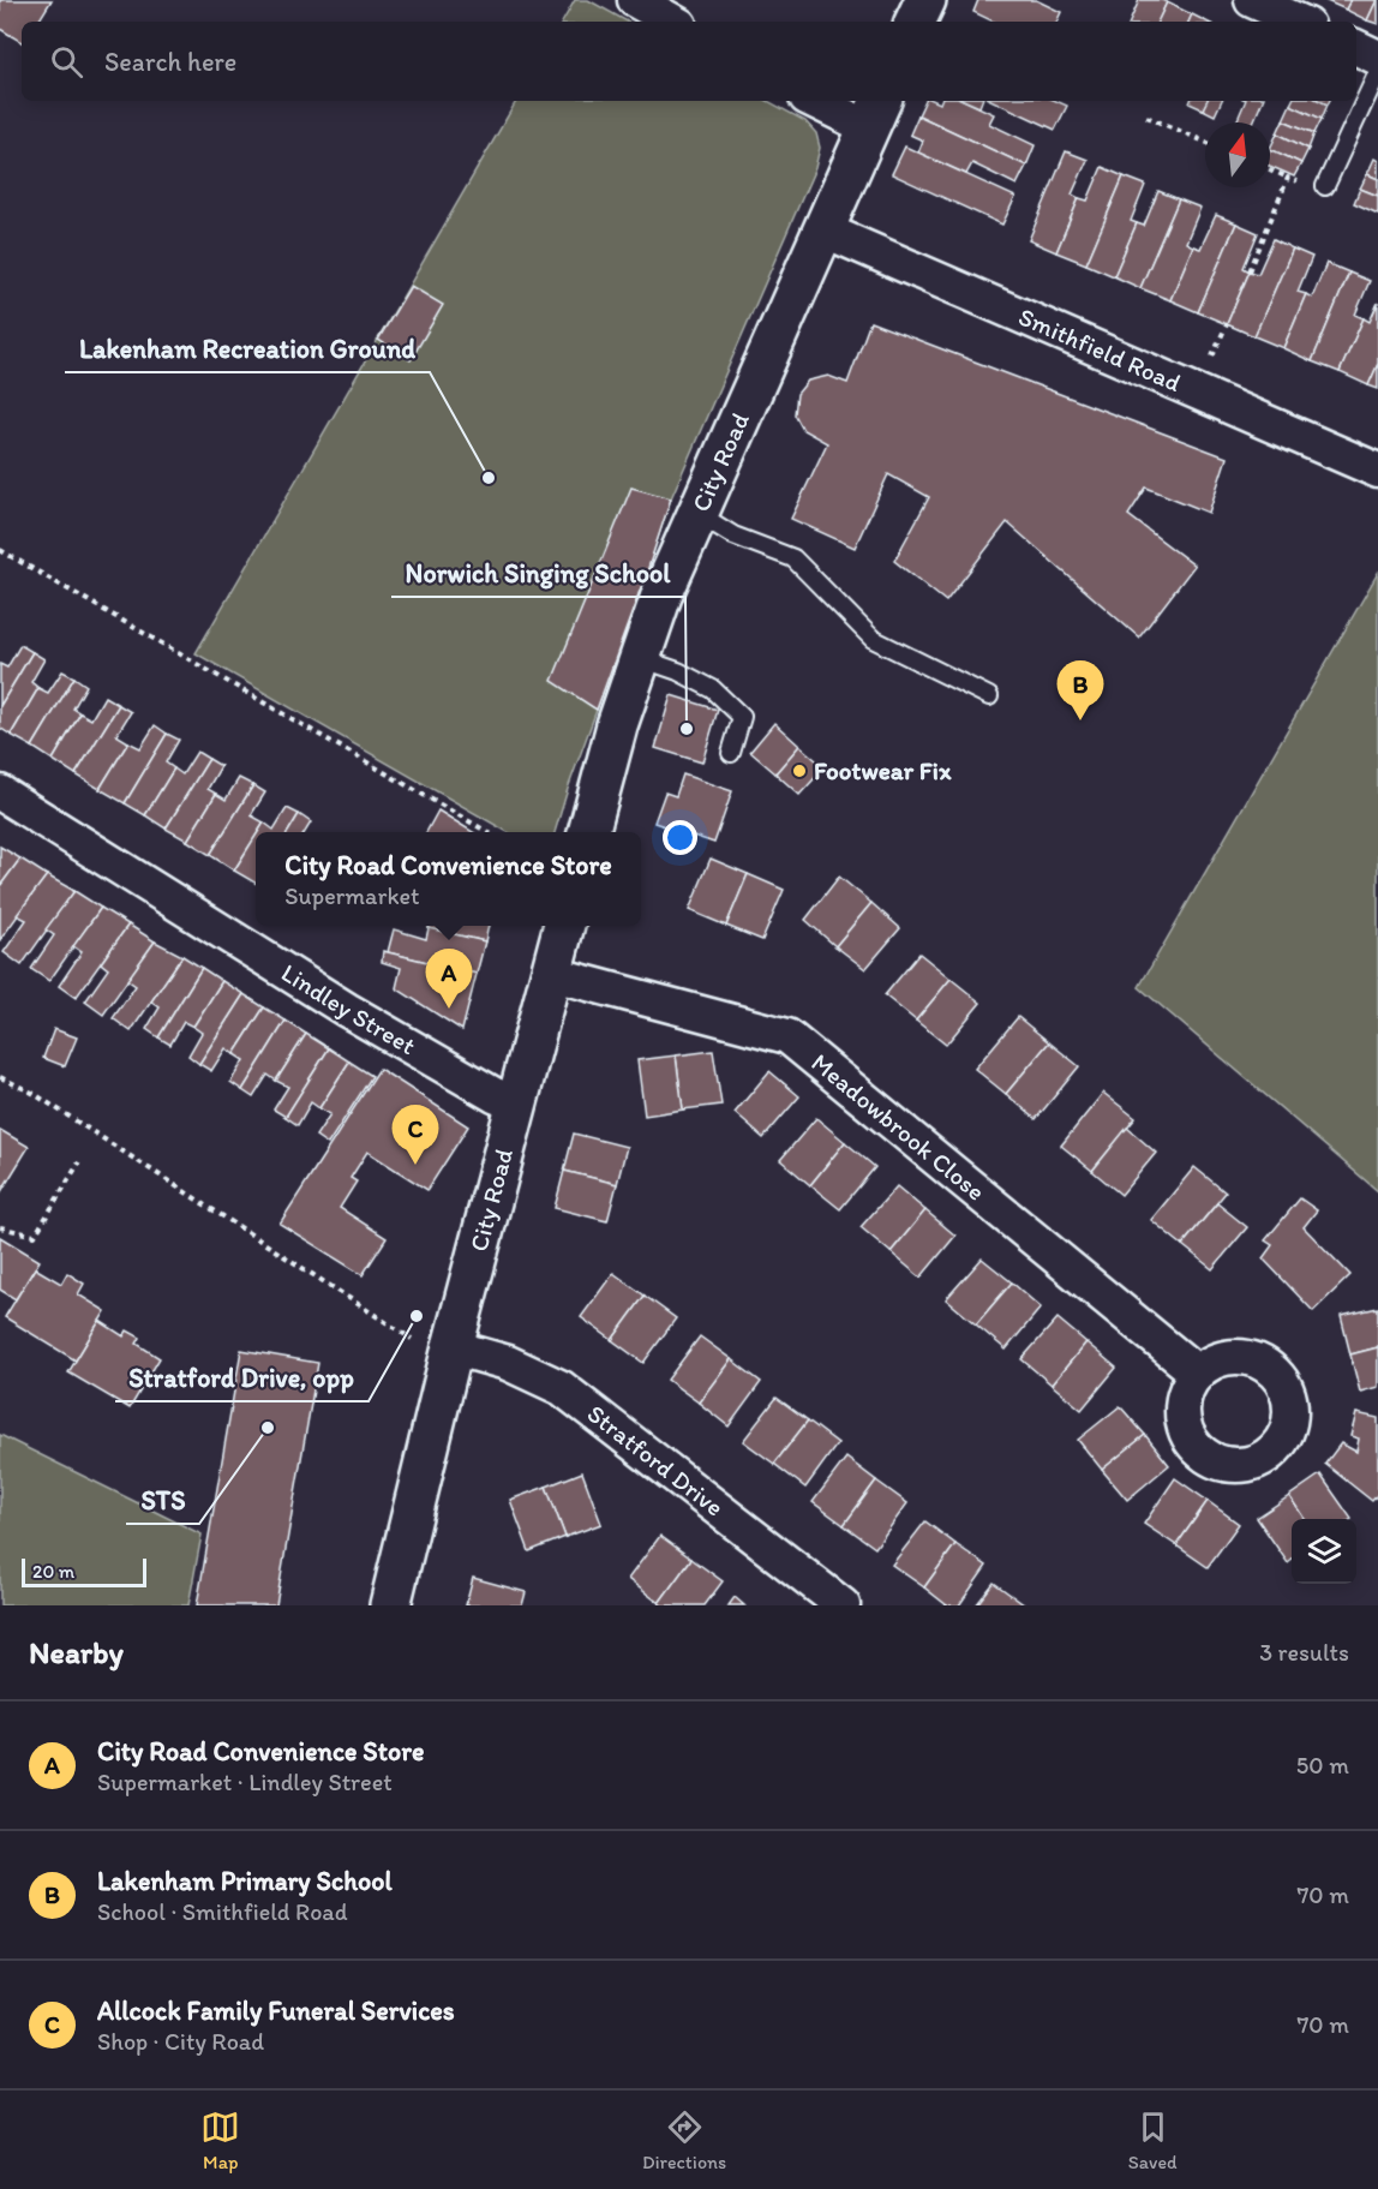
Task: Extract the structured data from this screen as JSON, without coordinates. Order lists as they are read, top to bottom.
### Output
{
  "streets": {
    "street": [
      "Smithfield Road",
      "City Road",
      "Lindley Street",
      "Meadowbrook Close",
      "Stratford Drive"
    ]
  },
  "crossings": [
    ["Smithfield Road", "City Road"],
    ["City Road", "Lindley Street"],
    ["City Road", "Meadowbrook Close"],
    ["City Road", "Stratford Drive"]
  ],
  "places": [
    "Lakenham Recreation Ground",
    "Norwich Singing School",
    "Footwear Fix",
    "Stratford Drive, opp",
    "STS"
  ],
  "scale_bar": "20 m",
  "north": "top",
  "page": {
    "search": "Search here",
    "pins": ["B", "A", "C"],
    "popup": ["City Road Convenience Store", "Supermarket"],
    "scale": "20 m",
    "heading": ["Nearby", "3 results"],
    "list": [
      {
        "mark": "A",
        "name": "City Road Convenience Store",
        "note": "Supermarket · Lindley Street",
        "value": "50 m"
      },
      {
        "mark": "B",
        "name": "Lakenham Primary School",
        "note": "School · Smithfield Road",
        "value": "70 m"
      },
      {
        "mark": "C",
        "name": "Allcock Family Funeral Services",
        "note": "Shop · City Road",
        "value": "70 m"
      }
    ],
    "nav": ["Map", "Directions", "Saved"]
  }
}
